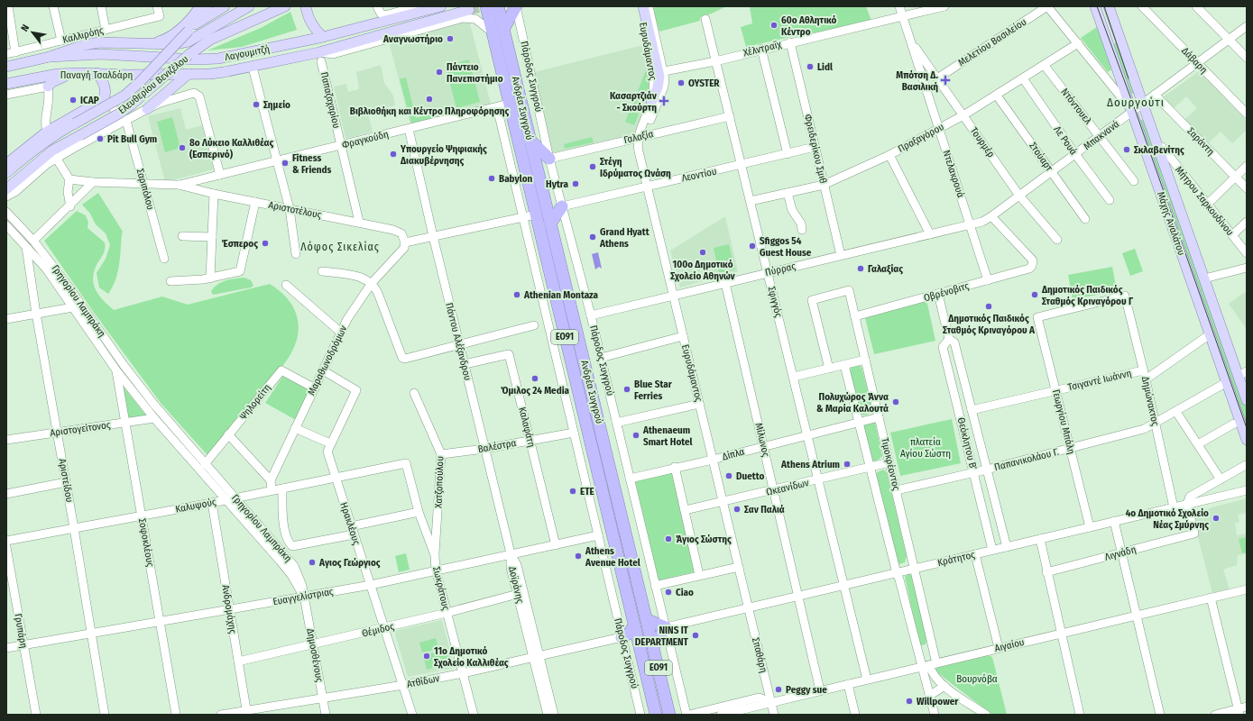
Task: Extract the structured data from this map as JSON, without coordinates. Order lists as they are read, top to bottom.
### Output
{
  "streets": {
    "highway": ["Ανδρέα Συγγρού", "ΕΟ91"],
    "main road": [
      "Λαγουμιτζή",
      "Παναγή Τσαλδάρη",
      "Ελευθερίου Βενιζέλου",
      "Μάχης Αναλάτου"
    ],
    "street": [
      "Καλλιρόης",
      "Μελετίου Βασιλείου",
      "Χέλντραϊχ",
      "Ευρυδάμαντος",
      "Δάβαρη",
      "Πάροδος Συγγρού",
      "Παπαζαχαρίου",
      "Ντόντουελ",
      "Μπακνανά",
      "Γαλαξία",
      "Πραξαγόρου",
      "Φραγκούδη",
      "Λε Ρουά",
      "Σαράντη",
      "Τουρμέρ",
      "Φρειδερίκου Σμιθ",
      "Στούαρτ",
      "Ντελακρουά",
      "Λεοντίου",
      "Σαριπόλου",
      "Μήτρου Σαρκουδίνου",
      "Αριστοτέλους",
      "Πύρρας",
      "Οβρένοβιτς",
      "Γρηγορίου Λαμπράκη",
      "Σφιγγός",
      "Πάντου Αλέξανδρου",
      "Μαραθωνοδρόμων",
      "Τσιγαντέ Ιωάννη",
      "Δημώνακτος",
      "Ψηλορείτη",
      "Γεωργίου Μπάλη",
      "Καλαφάτη",
      "Αριστογείτονος",
      "Μίλωνος",
      "Θεόκλητου Β΄",
      "Βαλέστρα",
      "Δίπλα",
      "Παπανικολάου Γ.",
      "Τιμοκρέοντος",
      "Αριστείδου",
      "Χατζοπούλου",
      "Ωκεανίδων",
      "Καλυψούς",
      "Ηρακλέους",
      "Σοφοκλέους",
      "Λιγνάδη",
      "Κράτητος",
      "Δοϊράνης",
      "Σωκράτους",
      "Ευαγγελίστριας",
      "Ανδρομάχης",
      "Θέμιδος",
      "Γρυπάρη",
      "Αιγαίου",
      "Δημοσθένους",
      "Σπαθάρη",
      "Ατθίδων"
    ]
  },
  "crossings": [
    ["Μελετίου Βασιλείου", "Τουρμέρ"],
    ["Χέλντραϊχ", "Ευρυδάμαντος"],
    ["Χέλντραϊχ", "Φρειδερίκου Σμιθ"],
    ["Χέλντραϊχ", "Ντελακρουά"],
    ["Χέλντραϊχ", "Σφιγγός"],
    ["Ευρυδάμαντος", "Γαλαξία"],
    ["Ευρυδάμαντος", "Λεοντίου"],
    ["Ευρυδάμαντος", "Πύρρας"],
    ["Ευρυδάμαντος", "Δίπλα"],
    ["Ευρυδάμαντος", "Ωκεανίδων"],
    ["Ευρυδάμαντος", "Κράτητος"],
    ["Ευρυδάμαντος", "Σπαθάρη"],
    ["Λαγουμιτζή", "Παναγή Τσαλδάρη"],
    ["Λαγουμιτζή", "Παπαζαχαρίου"],
    ["Λαγουμιτζή", "Ανδρέα Συγγρού"],
    ["Δάβαρη", "Μπακνανά"],
    ["Πάροδος Συγγρού", "Γαλαξία"],
    ["Πάροδος Συγγρού", "Φραγκούδη"],
    ["Πάροδος Συγγρού", "Λεοντίου"],
    ["Πάροδος Συγγρού", "Πύρρας"],
    ["Πάροδος Συγγρού", "Βαλέστρα"],
    ["Πάροδος Συγγρού", "Δίπλα"],
    ["Πάροδος Συγγρού", "Κράτητος"],
    ["Πάροδος Συγγρού", "Ευαγγελίστριας"],
    ["Πάροδος Συγγρού", "Ατθίδων"],
    ["Παπαζαχαρίου", "Φραγκούδη"],
    ["Παπαζαχαρίου", "Αριστοτέλους"],
    ["Ντόντουελ", "Μπακνανά"],
    ["Ντόντουελ", "Πραξαγόρου"],
    ["Ανδρέα Συγγρού", "Φραγκούδη"],
    ["Μπακνανά", "Λε Ρουά"],
    ["Μπακνανά", "Σαράντη"],
    ["Μπακνανά", "Τουρμέρ"],
    ["Μπακνανά", "Στούαρτ"],
    ["Μπακνανά", "Ντελακρουά"],
    ["Μπακνανά", "Μάχης Αναλάτου"],
    ["Μπακνανά", "Πύρρας"],
    ["Μπακνανά", "Οβρένοβιτς"],
    ["Γαλαξία", "Σφιγγός"],
    ["Πραξαγόρου", "Λε Ρουά"],
    ["Πραξαγόρου", "Τουρμέρ"],
    ["Πραξαγόρου", "Φρειδερίκου Σμιθ"],
    ["Πραξαγόρου", "Στούαρτ"],
    ["Πραξαγόρου", "Ντελακρουά"],
    ["Πραξαγόρου", "Σφιγγός"],
    ["Φραγκούδη", "Αριστοτέλους"],
    ["Φραγκούδη", "Πάντου Αλέξανδρου"],
    ["Τουρμέρ", "Ντελακρουά"],
    ["Φρειδερίκου Σμιθ", "Λεοντίου"],
    ["Φρειδερίκου Σμιθ", "Πύρρας"],
    ["Ντελακρουά", "Πύρρας"],
    ["Ντελακρουά", "Οβρένοβιτς"],
    ["Λεοντίου", "Σφιγγός"],
    ["Σαριπόλου", "Αριστοτέλους"],
    ["Αριστοτέλους", "Μαραθωνοδρόμων"],
    ["Μάχης Αναλάτου", "Παπανικολάου Γ."],
    ["Πύρρας", "Σφιγγός"],
    ["Πύρρας", "Μίλωνος"],
    ["Οβρένοβιτς", "Θεόκλητου Β΄"],
    ["Γρηγορίου Λαμπράκη", "Ψηλορείτη"],
    ["Γρηγορίου Λαμπράκη", "Αριστογείτονος"],
    ["Γρηγορίου Λαμπράκη", "Αριστείδου"],
    ["Γρηγορίου Λαμπράκη", "Καλυψούς"],
    ["Γρηγορίου Λαμπράκη", "Σοφοκλέους"],
    ["Γρηγορίου Λαμπράκη", "Ευαγγελίστριας"],
    ["Γρηγορίου Λαμπράκη", "Δημοσθένους"],
    ["Σφιγγός", "Δίπλα"],
    ["Σφιγγός", "Ωκεανίδων"],
    ["Σφιγγός", "Κράτητος"],
    ["Σφιγγός", "Αιγαίου"],
    ["Πάντου Αλέξανδρου", "Καλαφάτη"],
    ["Πάντου Αλέξανδρου", "Βαλέστρα"],
    ["Πάντου Αλέξανδρου", "Δοϊράνης"],
    ["Πάντου Αλέξανδρου", "Ευαγγελίστριας"],
    ["Μαραθωνοδρόμων", "Ψηλορείτη"],
    ["Τσιγαντέ Ιωάννη", "Δημώνακτος"],
    ["Τσιγαντέ Ιωάννη", "Γεωργίου Μπάλη"],
    ["Τσιγαντέ Ιωάννη", "Θεόκλητου Β΄"],
    ["Δημώνακτος", "Γεωργίου Μπάλη"],
    ["Δημώνακτος", "Παπανικολάου Γ."],
    ["Δημώνακτος", "Κράτητος"],
    ["Γεωργίου Μπάλη", "Παπανικολάου Γ."],
    ["Γεωργίου Μπάλη", "Κράτητος"],
    ["Καλαφάτη", "Βαλέστρα"],
    ["Καλαφάτη", "Ευαγγελίστριας"],
    ["Αριστογείτονος", "Αριστείδου"],
    ["Αριστογείτονος", "Σοφοκλέους"],
    ["Μίλωνος", "Δίπλα"],
    ["Μίλωνος", "Ωκεανίδων"],
    ["Μίλωνος", "Κράτητος"],
    ["Μίλωνος", "Αιγαίου"],
    ["Θεόκλητου Β΄", "Παπανικολάου Γ."],
    ["Θεόκλητου Β΄", "Κράτητος"],
    ["Βαλέστρα", "Χατζοπούλου"],
    ["Δίπλα", "Τιμοκρέοντος"],
    ["Παπανικολάου Γ.", "Τιμοκρέοντος"],
    ["Τιμοκρέοντος", "Ωκεανίδων"],
    ["Τιμοκρέοντος", "Κράτητος"],
    ["Τιμοκρέοντος", "Αιγαίου"],
    ["Αριστείδου", "Καλυψούς"],
    ["Αριστείδου", "Ευαγγελίστριας"],
    ["Χατζοπούλου", "Σωκράτους"],
    ["Καλυψούς", "Ηρακλέους"],
    ["Καλυψούς", "Σοφοκλέους"],
    ["Καλυψούς", "Σωκράτους"],
    ["Καλυψούς", "Ανδρομάχης"],
    ["Ηρακλέους", "Ευαγγελίστριας"],
    ["Ηρακλέους", "Θέμιδος"],
    ["Ηρακλέους", "Ατθίδων"],
    ["Σοφοκλέους", "Ευαγγελίστριας"],
    ["Λιγνάδη", "Κράτητος"],
    ["Κράτητος", "Σπαθάρη"],
    ["Δοϊράνης", "Ευαγγελίστριας"],
    ["Δοϊράνης", "Θέμιδος"],
    ["Δοϊράνης", "Ατθίδων"],
    ["Σωκράτους", "Ευαγγελίστριας"],
    ["Σωκράτους", "Θέμιδος"],
    ["Σωκράτους", "Ατθίδων"],
    ["Ευαγγελίστριας", "Ανδρομάχης"],
    ["Ευαγγελίστριας", "Γρυπάρη"],
    ["Ευαγγελίστριας", "Δημοσθένους"],
    ["Ανδρομάχης", "Θέμιδος"],
    ["Ανδρομάχης", "Ατθίδων"],
    ["Θέμιδος", "Δημοσθένους"],
    ["Αιγαίου", "Σπαθάρη"],
    ["Δημοσθένους", "Ατθίδων"]
  ],
  "districts": ["Δουργούτι", "Λόφος Σικελίας"],
  "parks": ["πλατεία Αγίου Σώστη", "Βουρνόβα"],
  "places": {
    "other": [
      "60ο Αθλητικό Κέντρο",
      "Aναγνωστήριο",
      "Lidl",
      "Πάντειο Πανεπιστήμιο",
      "OYSTER",
      "Βιβλιοθήκη και Κέντρο Πληροφόρησης",
      "ICAP",
      "Σημείο",
      "Pit Bull Gym",
      "8ο Λύκειο Καλλιθέας (Εσπερινό)",
      "Σκλαβενίτης",
      "Υπουργείο Ψηφιακής Διακυβέρνησης",
      "Fitness & Friends",
      "Στέγη Iδρύματος Ωνάση",
      "Babylon",
      "Hytra",
      "Grand Hyatt Athens",
      "Έσπερος",
      "Sfiggos 54 Guest House",
      "100ο Δημοτικό Σχολείο Αθηνών",
      "Γαλαξίας",
      "Athenian Montaza",
      "Δημοτικός Παιδικός Σταθμός Κριναγόρου Γ",
      "Δημοτικός Παιδικός Σταθμός Κριναγόρου Α",
      "Όμιλος 24 Media",
      "Blue Star Ferries",
      "Πολυχώρος Άννα & Μαρία Καλουτά",
      "Athenaeum Smart Hotel",
      "Athens Atrium",
      "Duetto",
      "ETE",
      "Σαν Παλιά",
      "4o Δημοτικό Σχολείο Νέας Σμύρνης",
      "Άγιος Σώστης",
      "Athens Avenue Hotel",
      "Αγιος Γεώργιος",
      "Ciao",
      "NINS IT DEPARTMENT",
      "11ο Δημοτικό Σχολείο Καλλιθέας",
      "Peggy sue",
      "Willpower"
    ],
    "health": ["Μπότση Δ. Βασιλική", "Κασαρτζιάν - Σκούρτη"]
  },
  "north": "top left"
}
